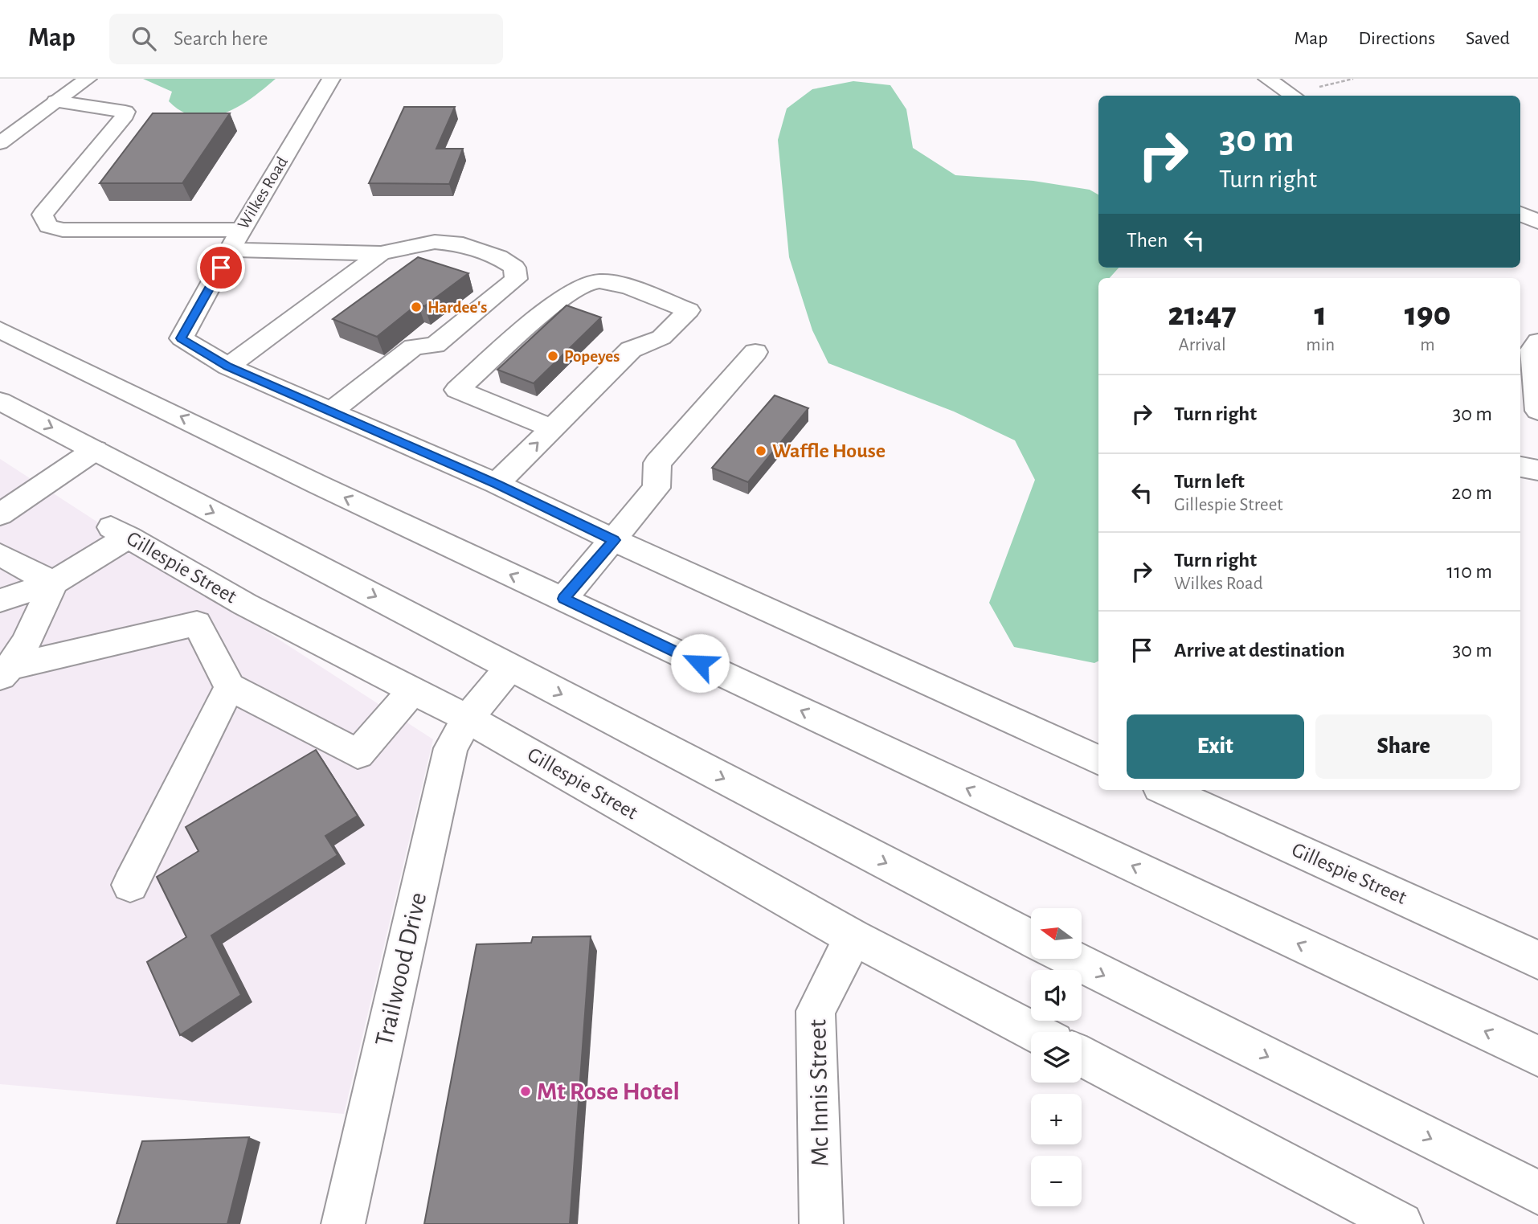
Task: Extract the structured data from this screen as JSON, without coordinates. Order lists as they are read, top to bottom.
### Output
{
  "streets": {
    "main road": [
      "Wilkes Road",
      "Gillespie Street",
      "Trailwood Drive",
      "Mc Innis Street"
    ]
  },
  "crossings": [
    ["Gillespie Street", "Trailwood Drive"],
    ["Gillespie Street", "Mc Innis Street"]
  ],
  "places": [
    "Hardee's",
    "Popeyes",
    "Waffle House",
    "Mt Rose Hotel"
  ],
  "north": "left",
  "page": {
    "header": "Map",
    "search": "Search here",
    "nav": ["Map", "Directions", "Saved"],
    "turn": ["30 m", "Turn right"],
    "then": "Then",
    "eta": [
      "21:47",
      "Arrival",
      "1",
      "min",
      "190",
      "m"
    ],
    "list": [
      {
        "name": "Turn right",
        "value": "30 m"
      },
      {
        "name": "Turn left",
        "note": "Gillespie Street",
        "value": "20 m"
      },
      {
        "name": "Turn right",
        "note": "Wilkes Road",
        "value": "110 m"
      },
      {
        "name": "Arrive at destination",
        "value": "30 m"
      }
    ],
    "buttons": ["Exit", "Share"],
    "map_buttons": ["+", "−"]
  }
}
